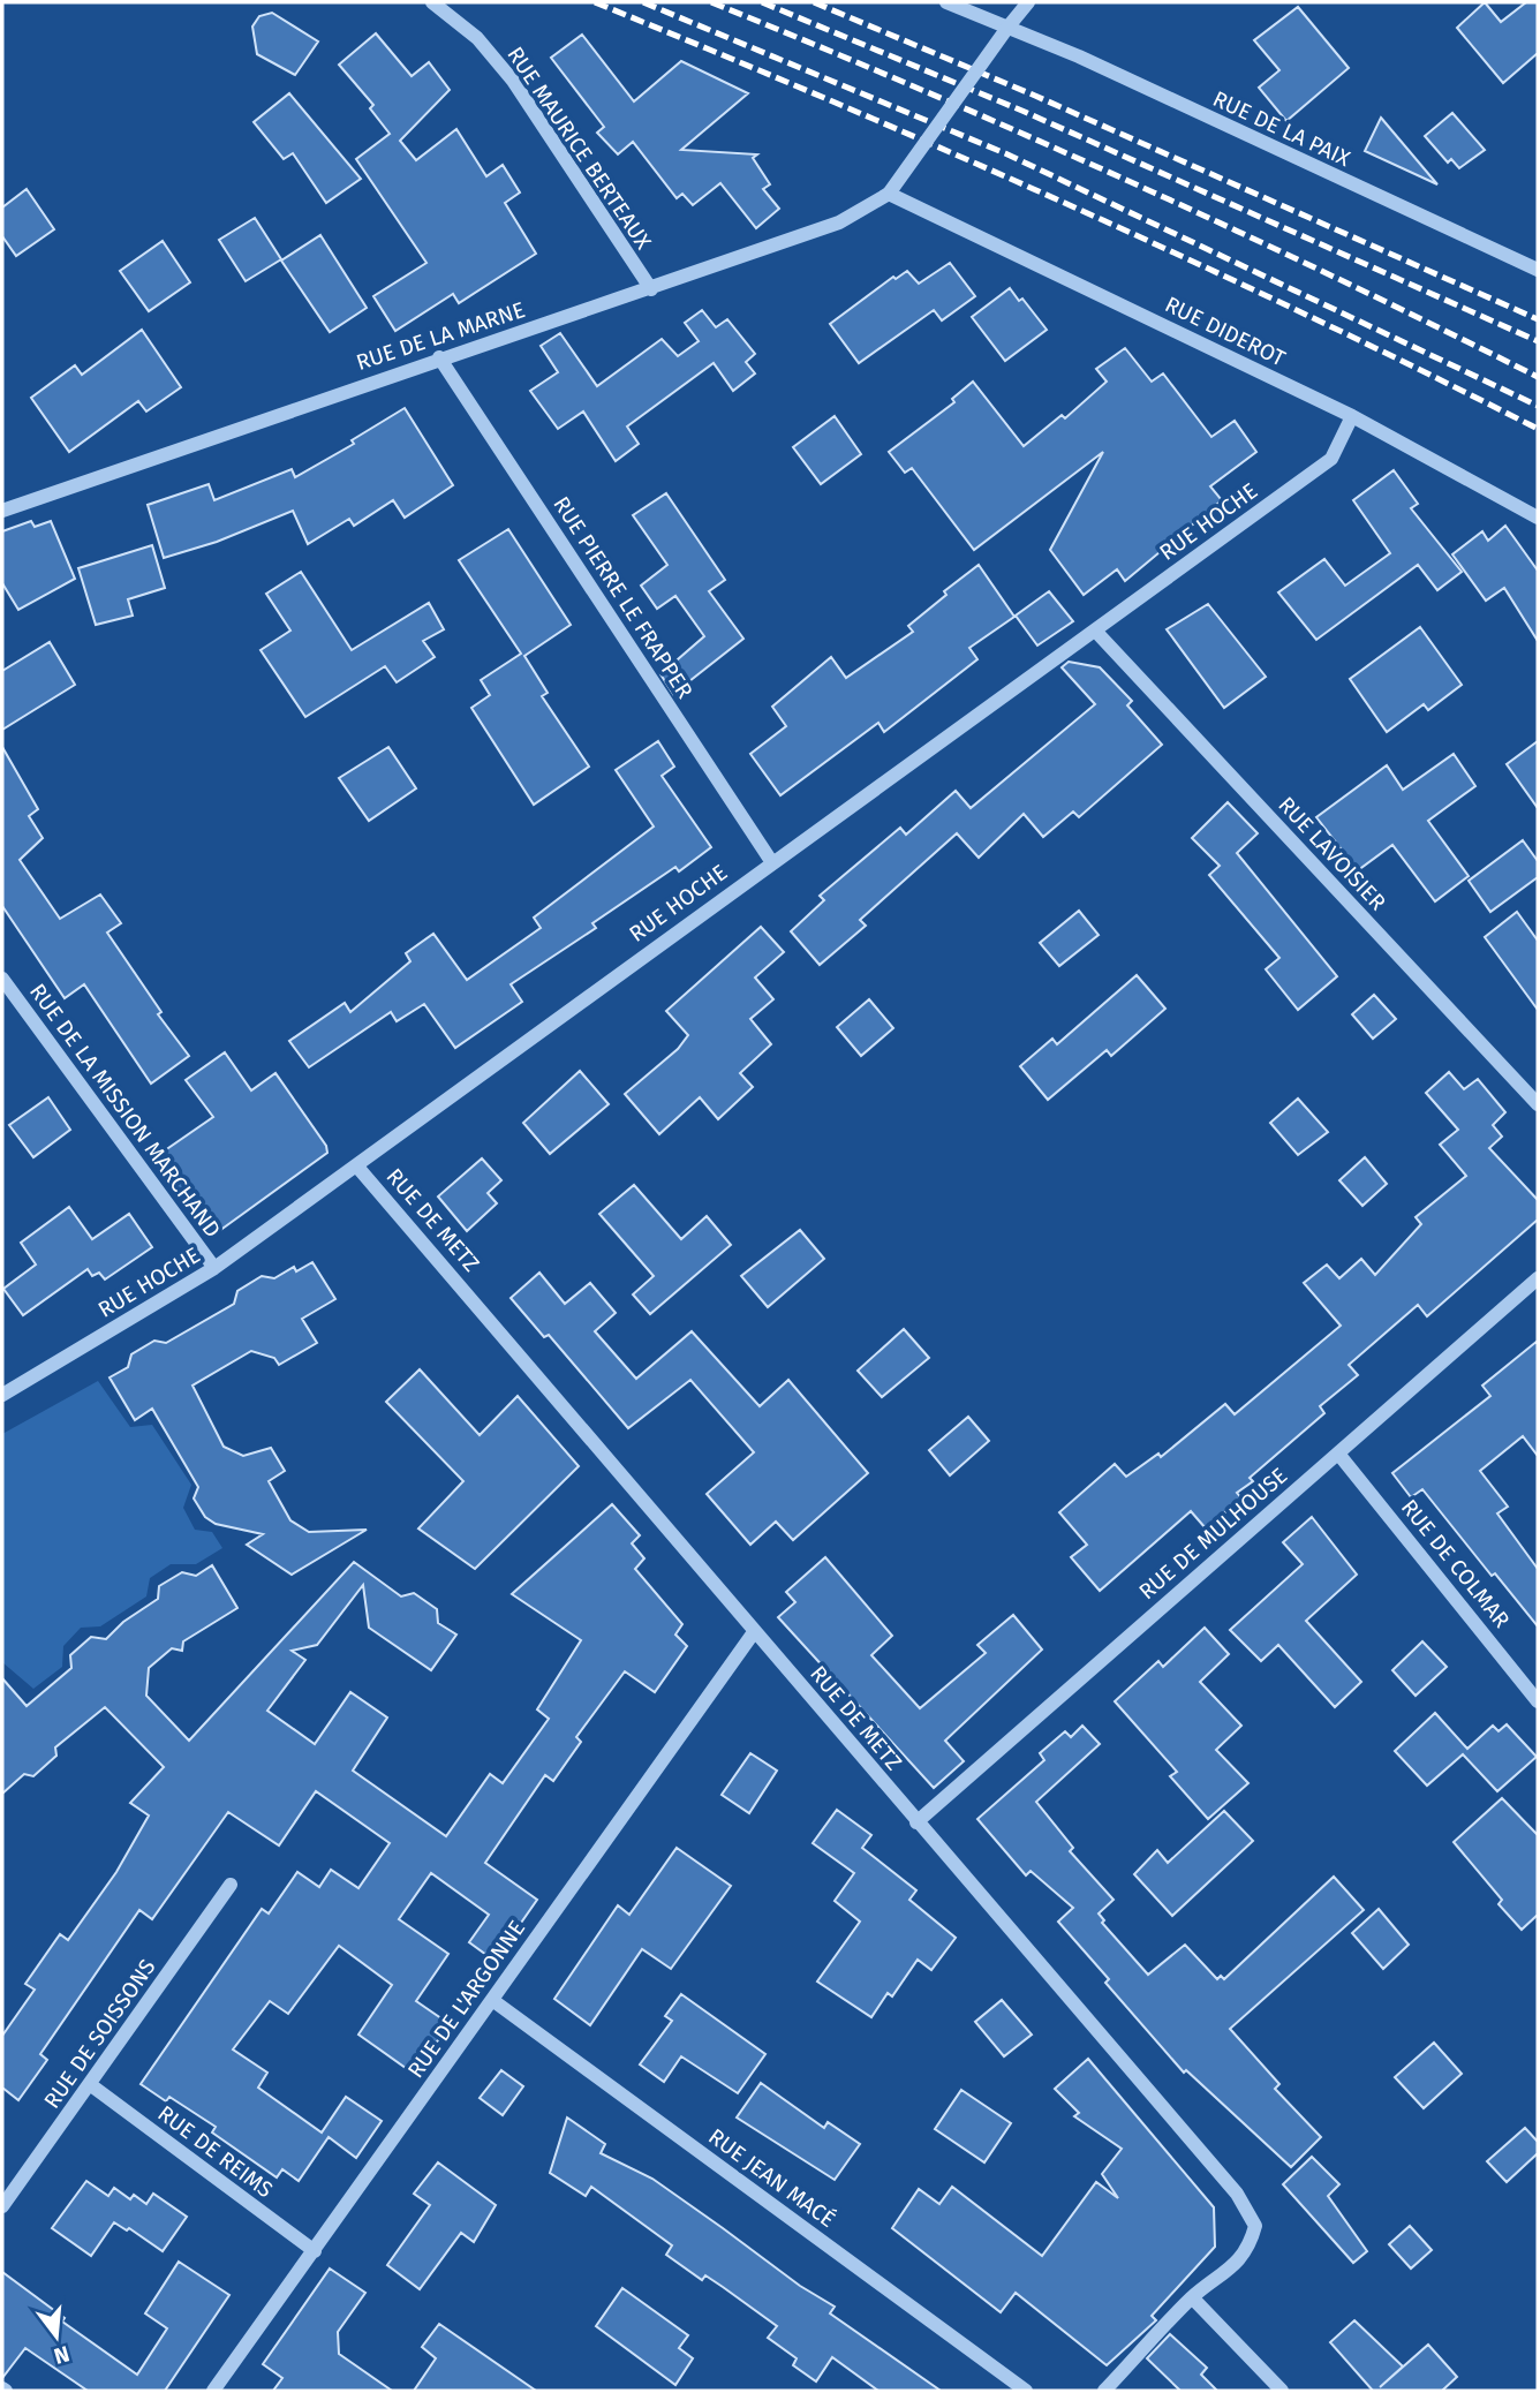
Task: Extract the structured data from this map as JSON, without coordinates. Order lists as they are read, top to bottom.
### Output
{
  "streets": {
    "street": [
      "RUE DE LA PAIX",
      "RUE MAURICE BERTEAUX",
      "RUE DIDEROT",
      "RUE DE LA MARNE",
      "RUE HOCHE",
      "RUE PIERRE LE FRAPPER",
      "RUE LAVOISIER",
      "RUE DE LA MISSION MARCHAND",
      "RUE DE METZ",
      "RUE DE MULHOUSE",
      "RUE DE COLMAR",
      "RUE DE L'ARGONNE",
      "RUE DE SOISSONS",
      "RUE DE REIMS",
      "RUE JEAN MACÉ"
    ]
  },
  "crossings": [
    ["RUE MAURICE BERTEAUX", "RUE DE LA MARNE"],
    ["RUE DIDEROT", "RUE DE LA MARNE"],
    ["RUE DIDEROT", "RUE HOCHE"],
    ["RUE DE LA MARNE", "RUE PIERRE LE FRAPPER"],
    ["RUE HOCHE", "RUE PIERRE LE FRAPPER"],
    ["RUE HOCHE", "RUE LAVOISIER"],
    ["RUE HOCHE", "RUE DE LA MISSION MARCHAND"],
    ["RUE HOCHE", "RUE DE METZ"],
    ["RUE DE METZ", "RUE DE MULHOUSE"],
    ["RUE DE METZ", "RUE DE L'ARGONNE"],
    ["RUE DE MULHOUSE", "RUE DE COLMAR"],
    ["RUE DE L'ARGONNE", "RUE DE REIMS"],
    ["RUE DE L'ARGONNE", "RUE JEAN MACÉ"],
    ["RUE DE SOISSONS", "RUE DE REIMS"]
  ],
  "north": "bottom"
}
